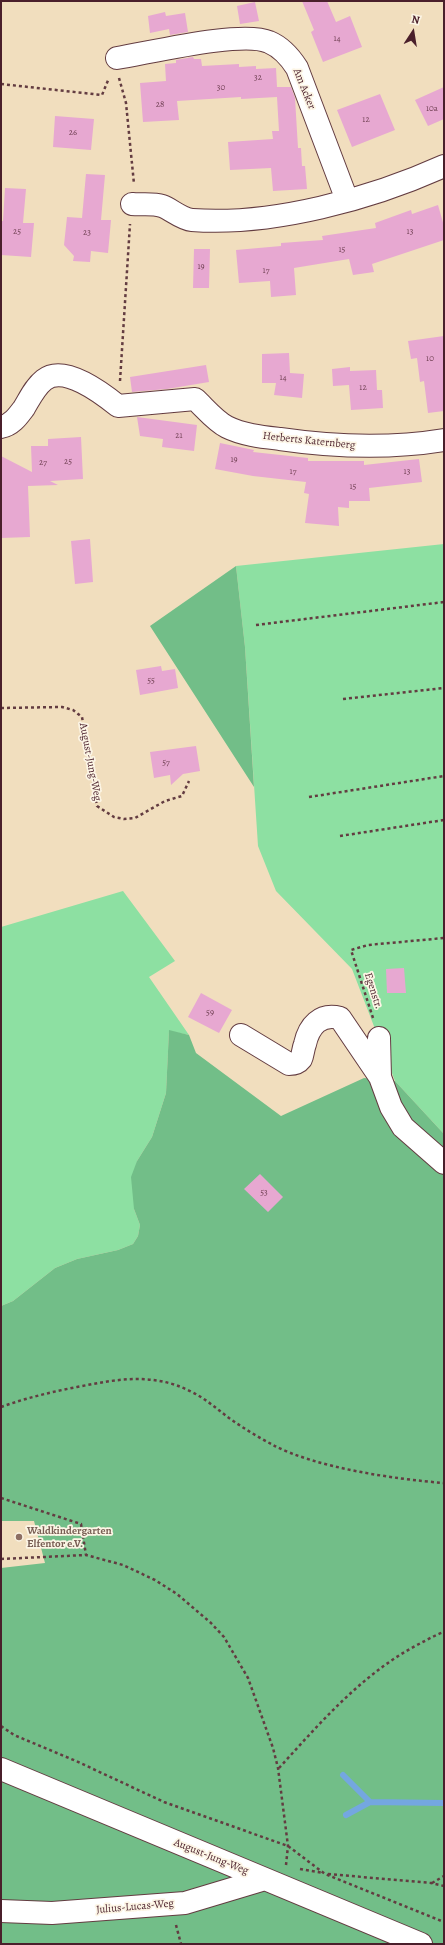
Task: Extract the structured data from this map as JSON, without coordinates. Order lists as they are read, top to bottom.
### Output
{
  "streets": {
    "street": [
      "Am Acker",
      "Herberts Katernberg",
      "August-Jung-Weg",
      "Julius-Lucas-Weg"
    ],
    "path": ["Egenstr."]
  },
  "crossings": [
    ["August-Jung-Weg", "Julius-Lucas-Weg"]
  ],
  "places": ["Waldkindergarten Elfentor e.V."],
  "house_numbers": [
    "14",
    "32",
    "30",
    "28",
    "10a",
    "12",
    "26",
    "25",
    "13",
    "23",
    "15",
    "19",
    "17",
    "10",
    "14",
    "12",
    "21",
    "19",
    "25",
    "27",
    "17",
    "13",
    "15",
    "55",
    "57",
    "59",
    "53"
  ],
  "north": "top"
}
